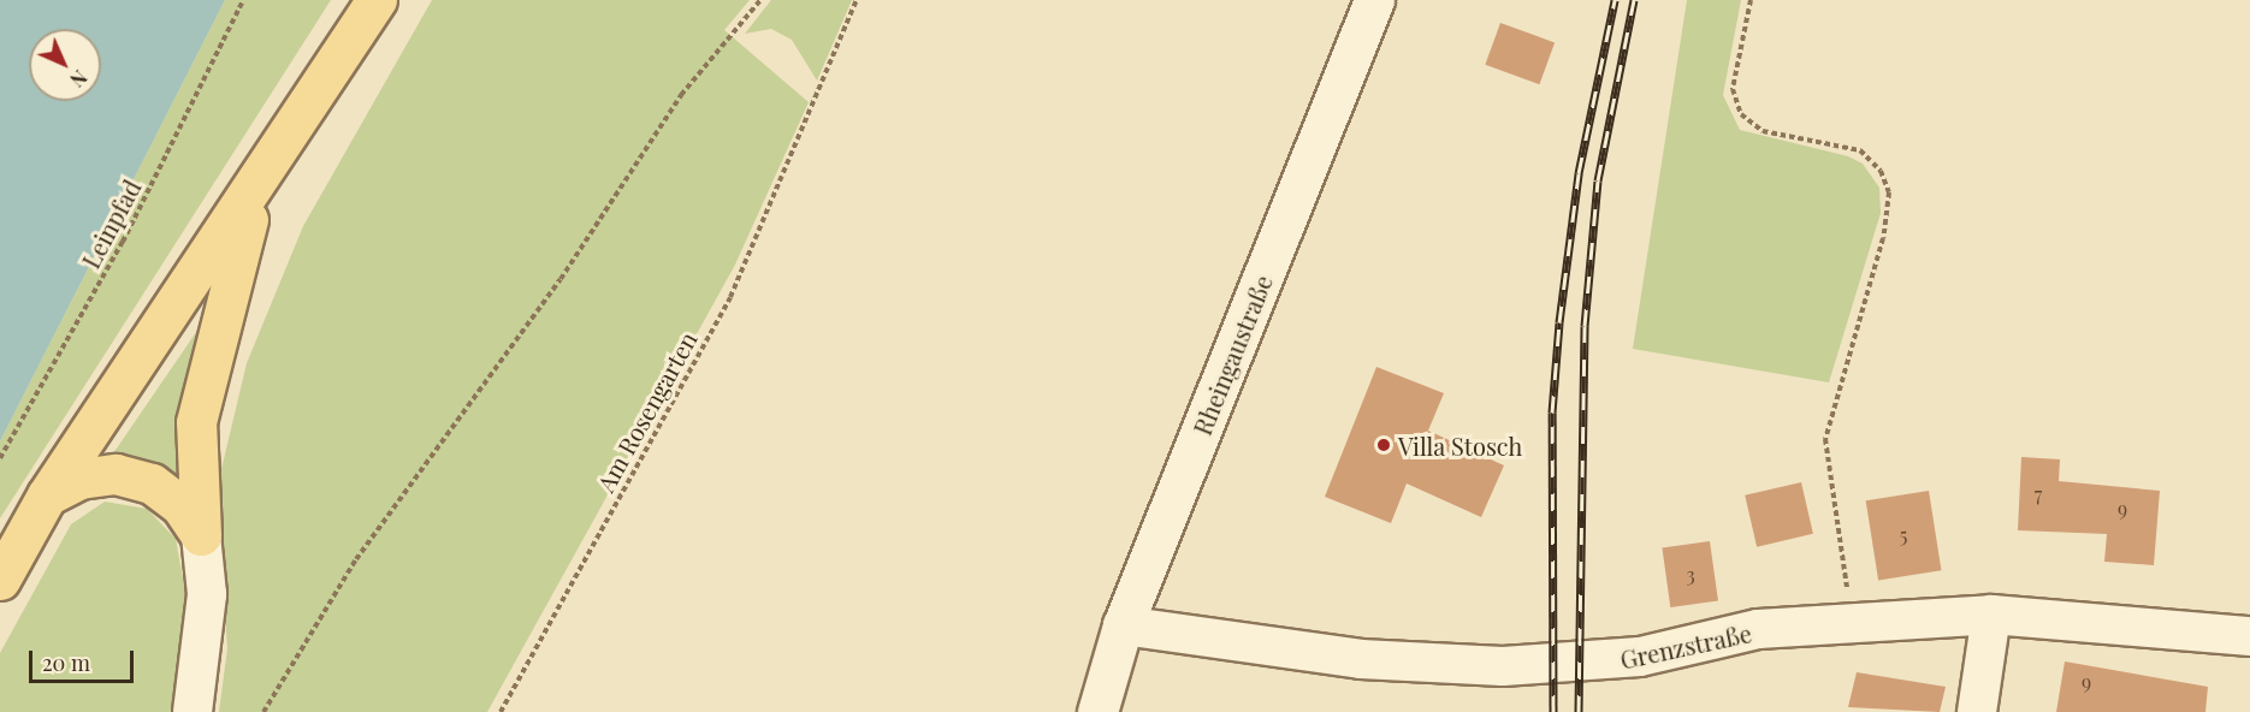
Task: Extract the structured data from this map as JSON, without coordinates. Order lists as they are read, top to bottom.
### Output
{
  "streets": {
    "main road": ["Rheingaustraße"],
    "street": ["Grenzstraße"],
    "path": ["Leinpfad", "Am Rosengarten"]
  },
  "crossings": [
    ["Rheingaustraße", "Grenzstraße"]
  ],
  "places": ["Villa Stosch"],
  "house_numbers": [
    "7",
    "9",
    "5",
    "3",
    "9"
  ],
  "scale_bar": "20 m",
  "north": "bottom right"
}
